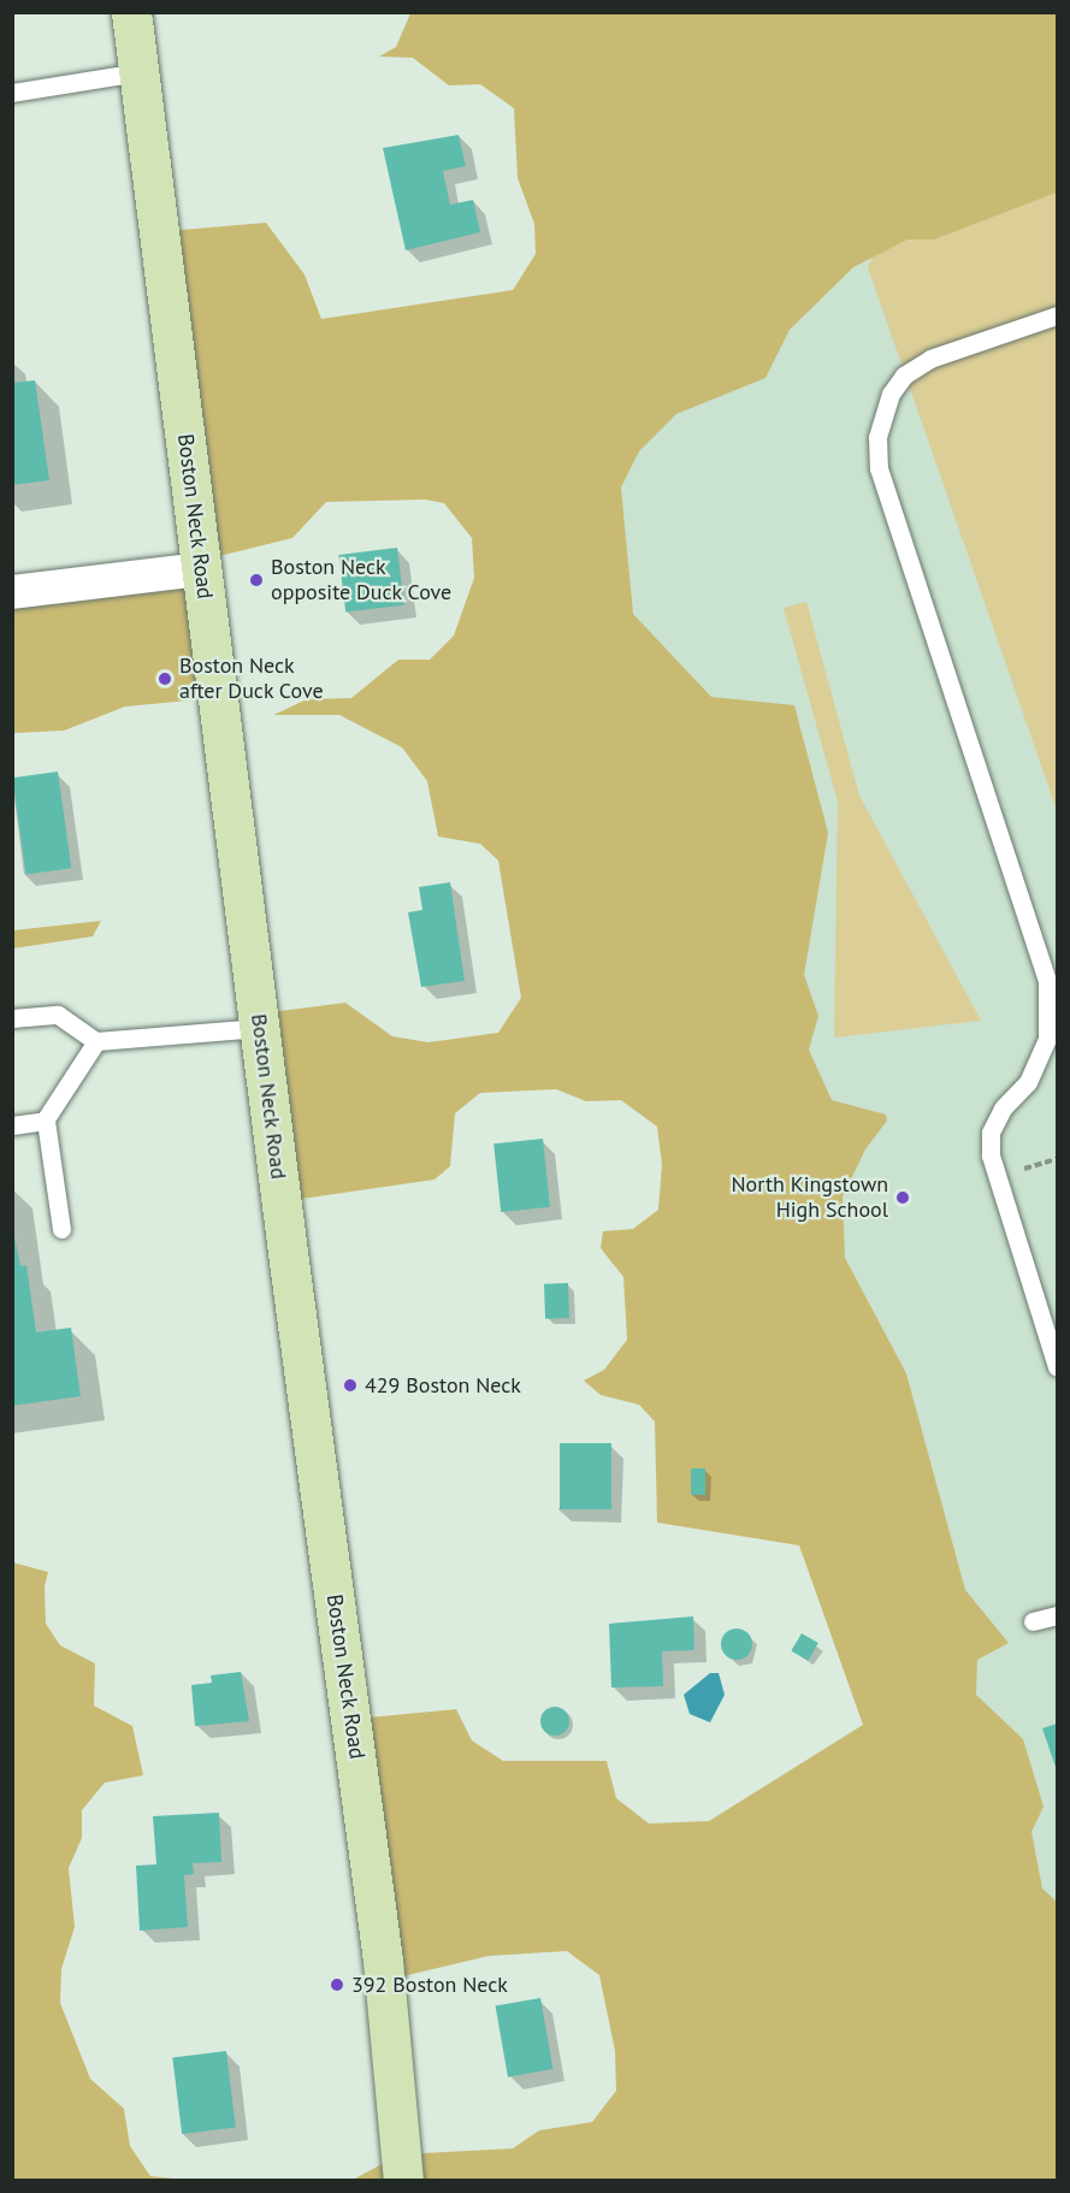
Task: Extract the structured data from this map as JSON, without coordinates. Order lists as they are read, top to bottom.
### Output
{
  "streets": {
    "main road": ["Boston Neck Road"]
  },
  "places": [
    "Boston Neck opposite Duck Cove",
    "Boston Neck after Duck Cove",
    "North Kingstown High School",
    "429 Boston Neck",
    "392 Boston Neck"
  ]
}
